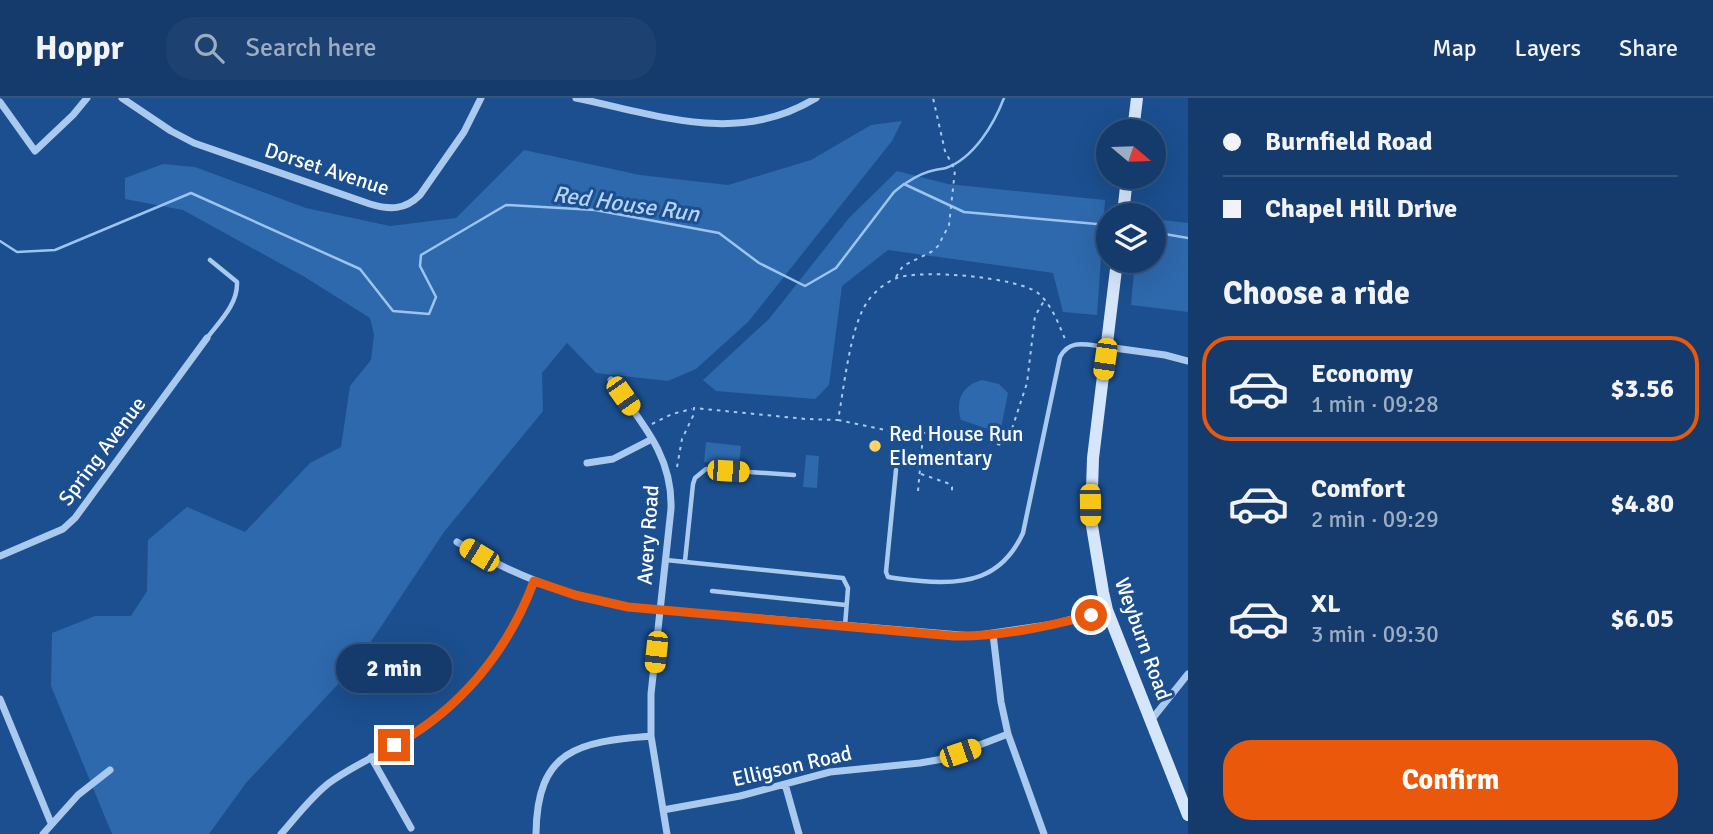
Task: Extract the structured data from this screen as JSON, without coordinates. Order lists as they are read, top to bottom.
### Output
{
  "streets": {
    "street": [
      "Dorset Avenue",
      "Spring Avenue",
      "Avery Road",
      "Weyburn Road",
      "Elligson Road"
    ]
  },
  "crossings": [
    ["Avery Road", "Elligson Road"]
  ],
  "water": ["Red House Run"],
  "places": ["Red House Run Elementary"],
  "north": "right",
  "page": {
    "header": "Hoppr",
    "search": "Search here",
    "nav": ["Map", "Layers", "Share"],
    "banner": ["Burnfield Road", "Chapel Hill Drive"],
    "heading": "Choose a ride",
    "list": [
      {
        "name": "Economy",
        "note": "1 min · 09:28",
        "value": "$3.56"
      },
      {
        "name": "Comfort",
        "note": "2 min · 09:29",
        "value": "$4.80"
      },
      {
        "name": "XL",
        "note": "3 min · 09:30",
        "value": "$6.05"
      }
    ],
    "bubble": "2 min",
    "buttons": "Confirm"
  }
}
